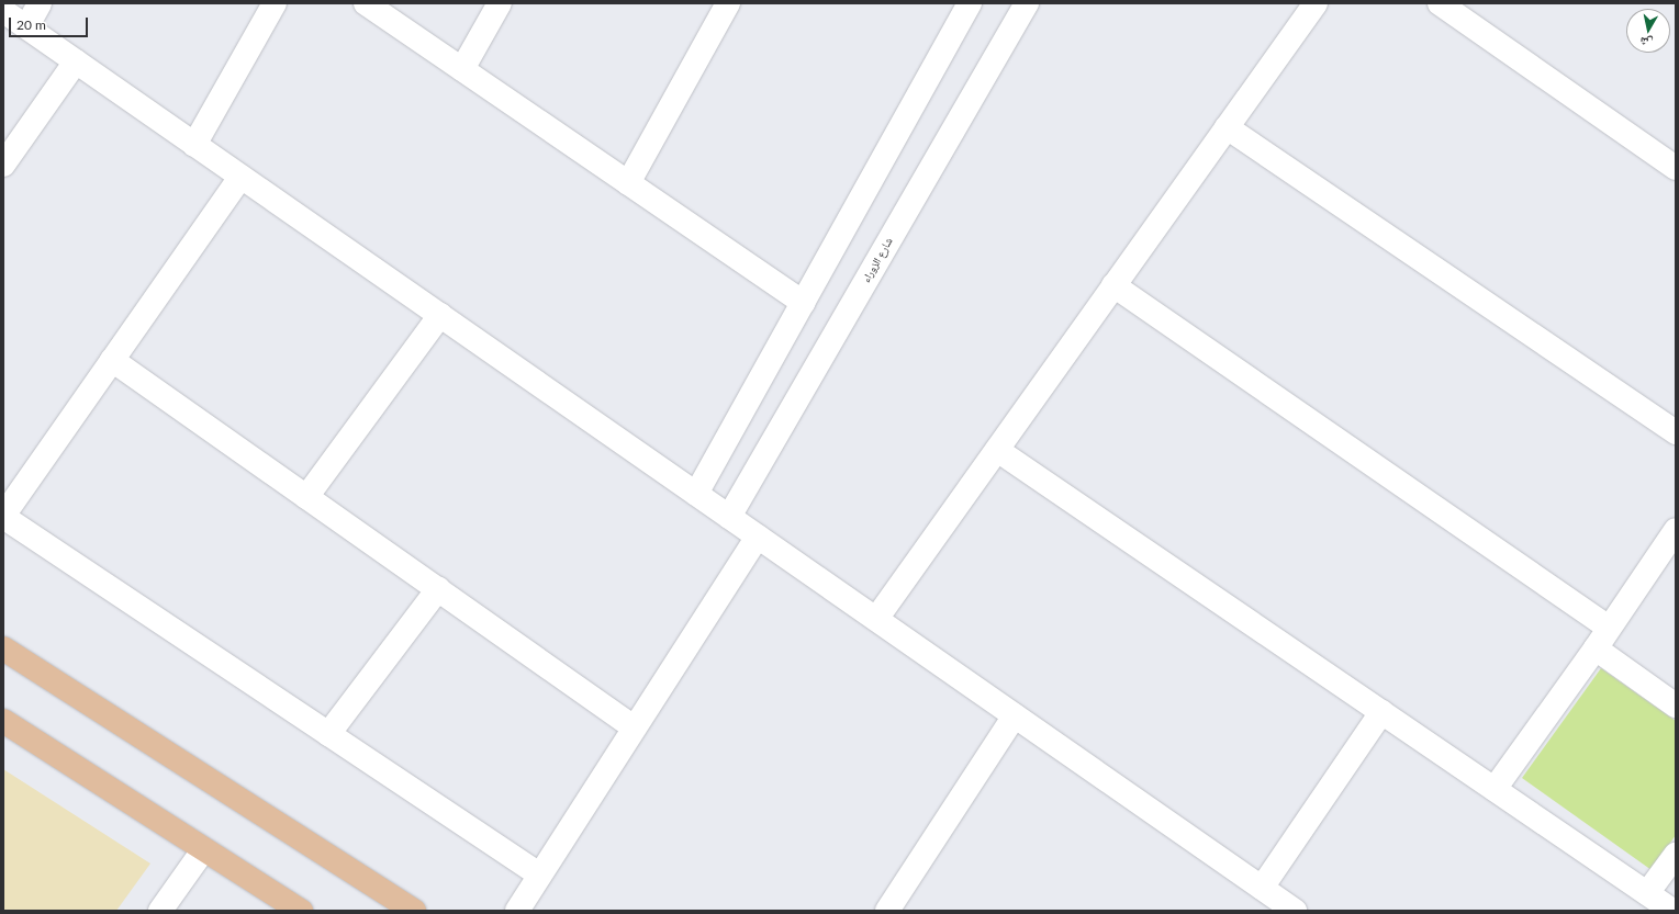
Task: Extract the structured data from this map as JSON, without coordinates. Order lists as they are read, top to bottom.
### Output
{
  "streets": {
    "street": ["شارع الزوراء"]
  },
  "scale_bar": "20 m",
  "north": "bottom"
}
